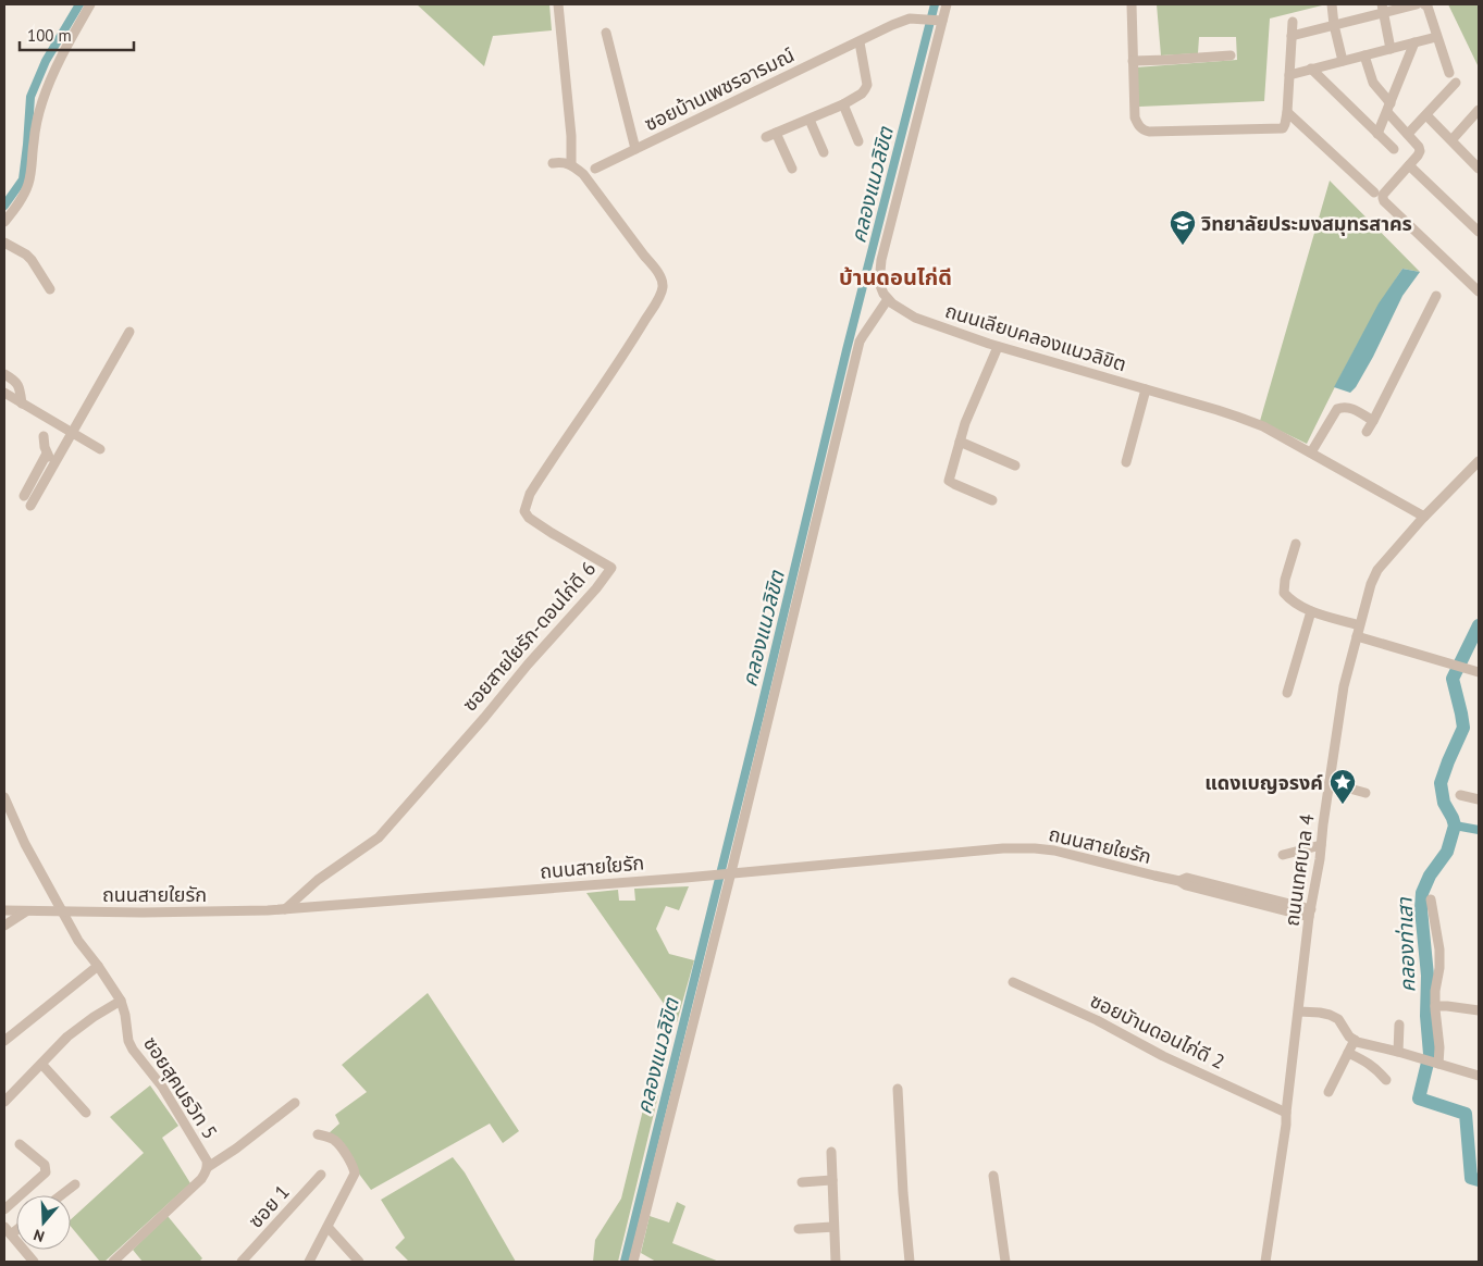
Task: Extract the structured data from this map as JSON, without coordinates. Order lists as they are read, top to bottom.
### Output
{
  "streets": {
    "street": [
      "ซอยบ้านเพชรอารมณ์",
      "ถนนเลียบคลองแนวลิขิต",
      "ซอยสายใยรัก-ดอนไก่ดี 6",
      "ถนนสายใยรัก",
      "ถนนเทศบาล 4",
      "ซอยบัานดอนไก่ดี 2",
      "ซอยสุคนธวิท 5",
      "ซอย 1"
    ]
  },
  "crossings": [
    ["ถนนเลียบคลองแนวลิขิต", "ถนนเทศบาล 4"],
    ["ซอยสายใยรัก-ดอนไก่ดี 6", "ถนนสายใยรัก"],
    ["ถนนสายใยรัก", "ถนนเทศบาล 4"],
    ["ถนนสายใยรัก", "ซอยสุคนธวิท 5"],
    ["ถนนเทศบาล 4", "ซอยบัานดอนไก่ดี 2"]
  ],
  "districts": ["บ้านดอนไก่ดี"],
  "water": ["คลองแนวลิขิต", "คลองท่าเสา"],
  "places": {
    "school or university": ["วิทยาลัยประมงสมุทรสาคร"],
    "place": ["แดงเบญจรงค์"]
  },
  "scale_bar": "100 m",
  "north": "bottom"
}
